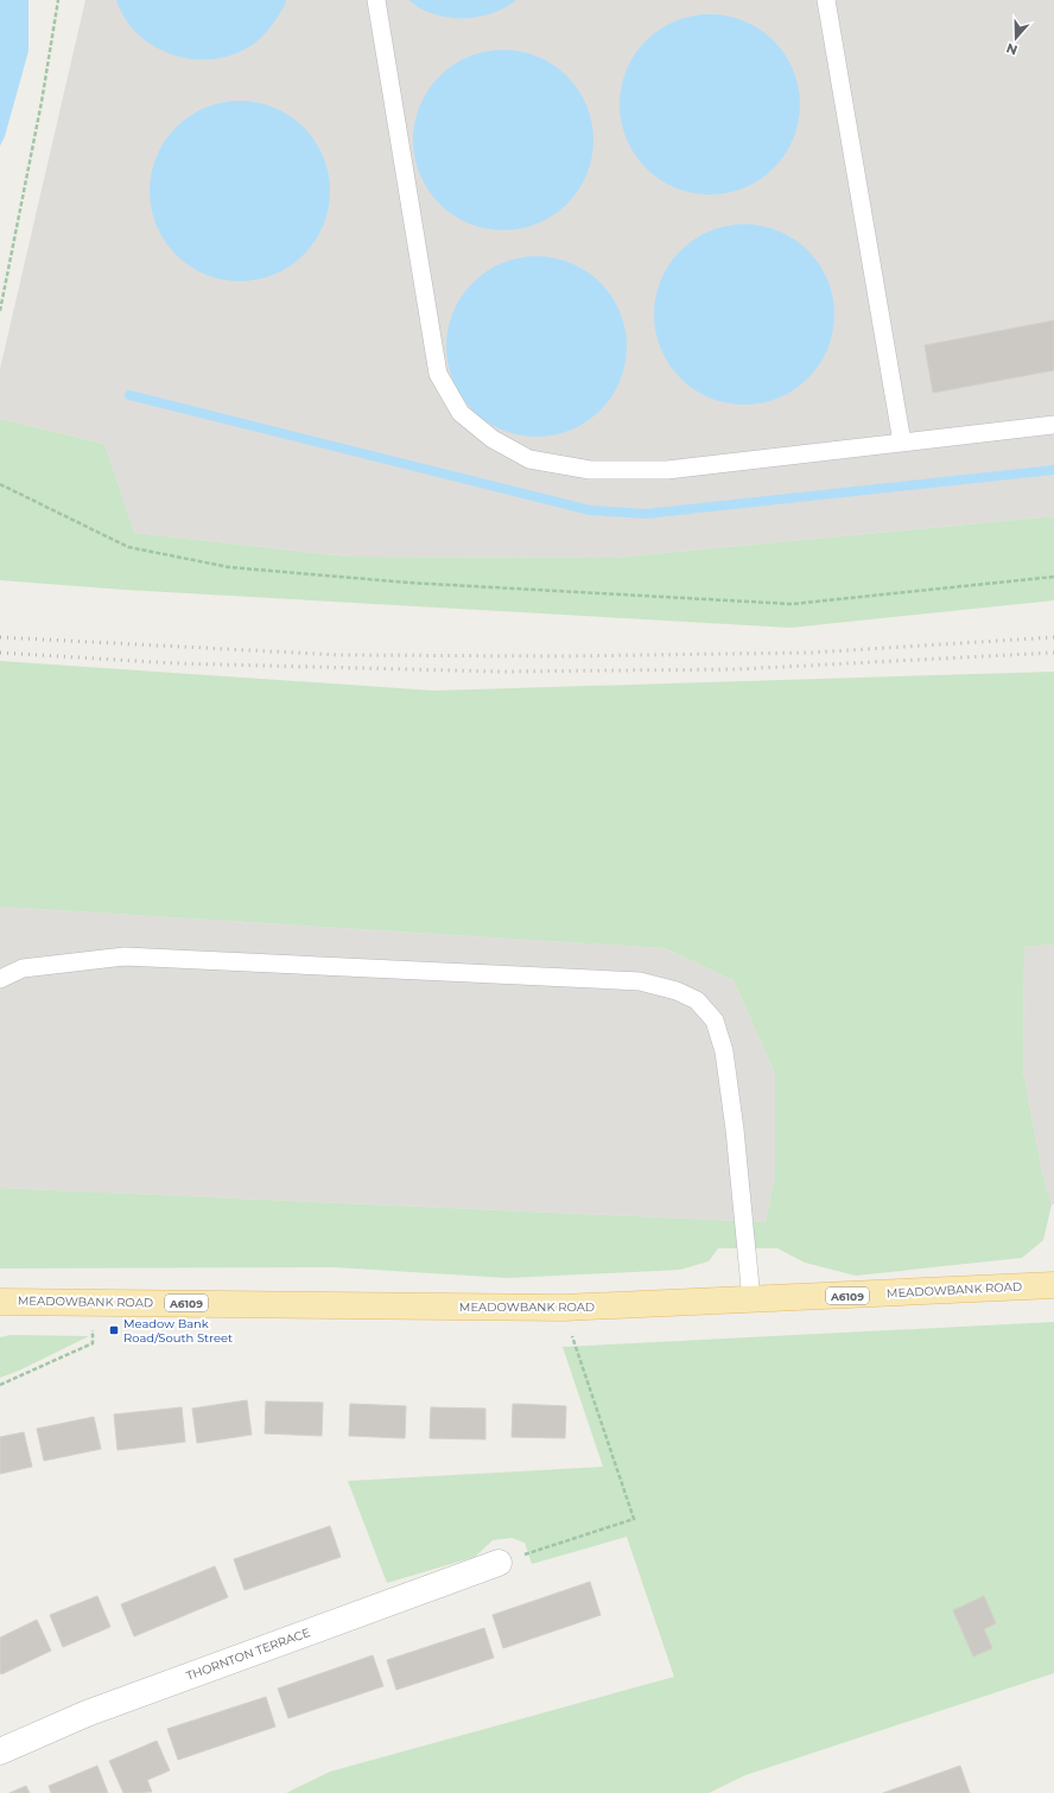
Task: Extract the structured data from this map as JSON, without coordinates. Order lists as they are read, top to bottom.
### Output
{
  "streets": {
    "main road": ["MEADOWBANK ROAD", "A6109"],
    "street": ["THORNTON TERRACE"]
  },
  "places": {
    "transit": ["Meadow Bank Road/South Street"]
  },
  "north": "bottom"
}
